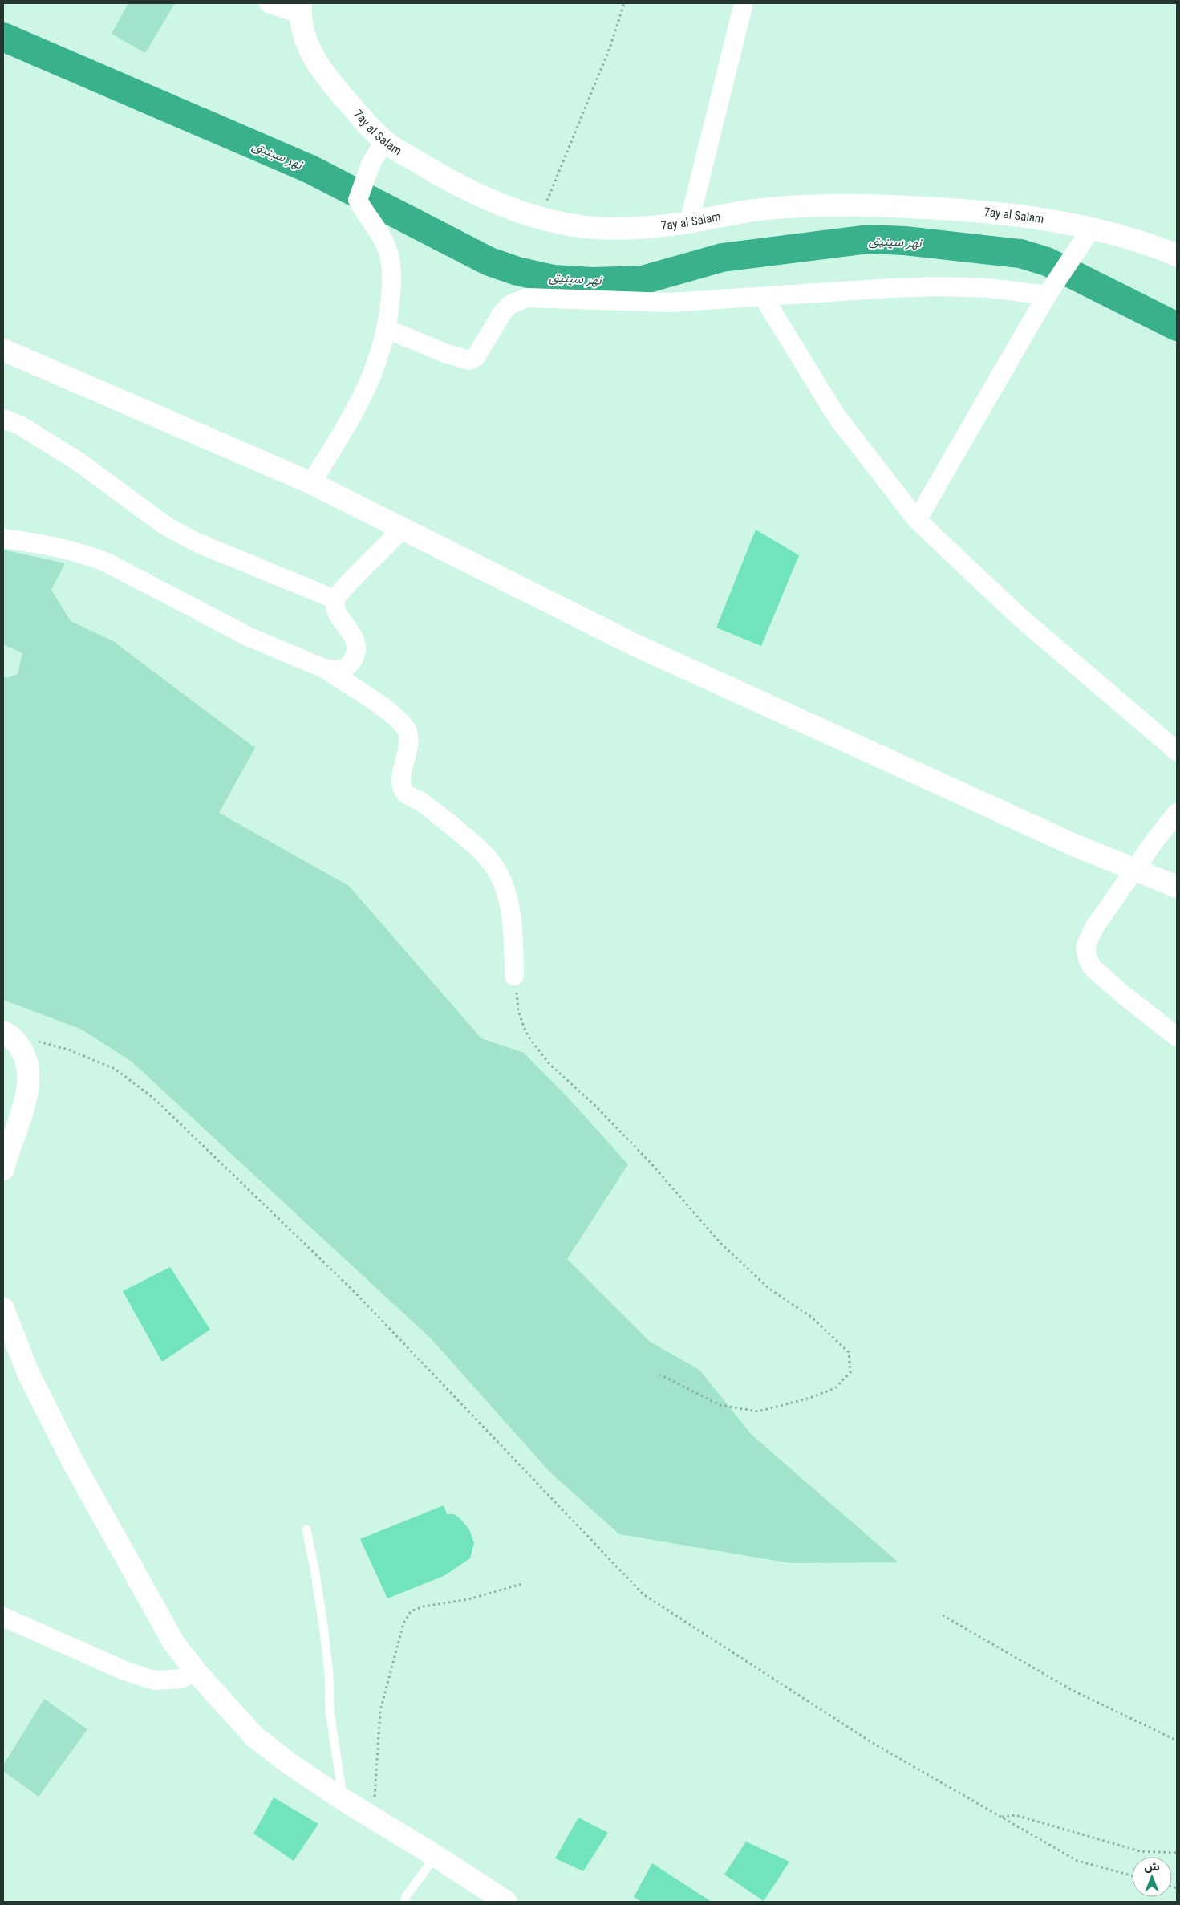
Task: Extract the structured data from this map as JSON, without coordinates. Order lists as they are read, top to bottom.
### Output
{
  "streets": {
    "street": ["7ay al Salam"]
  },
  "water": ["نهر سينيق"],
  "north": "top"
}
